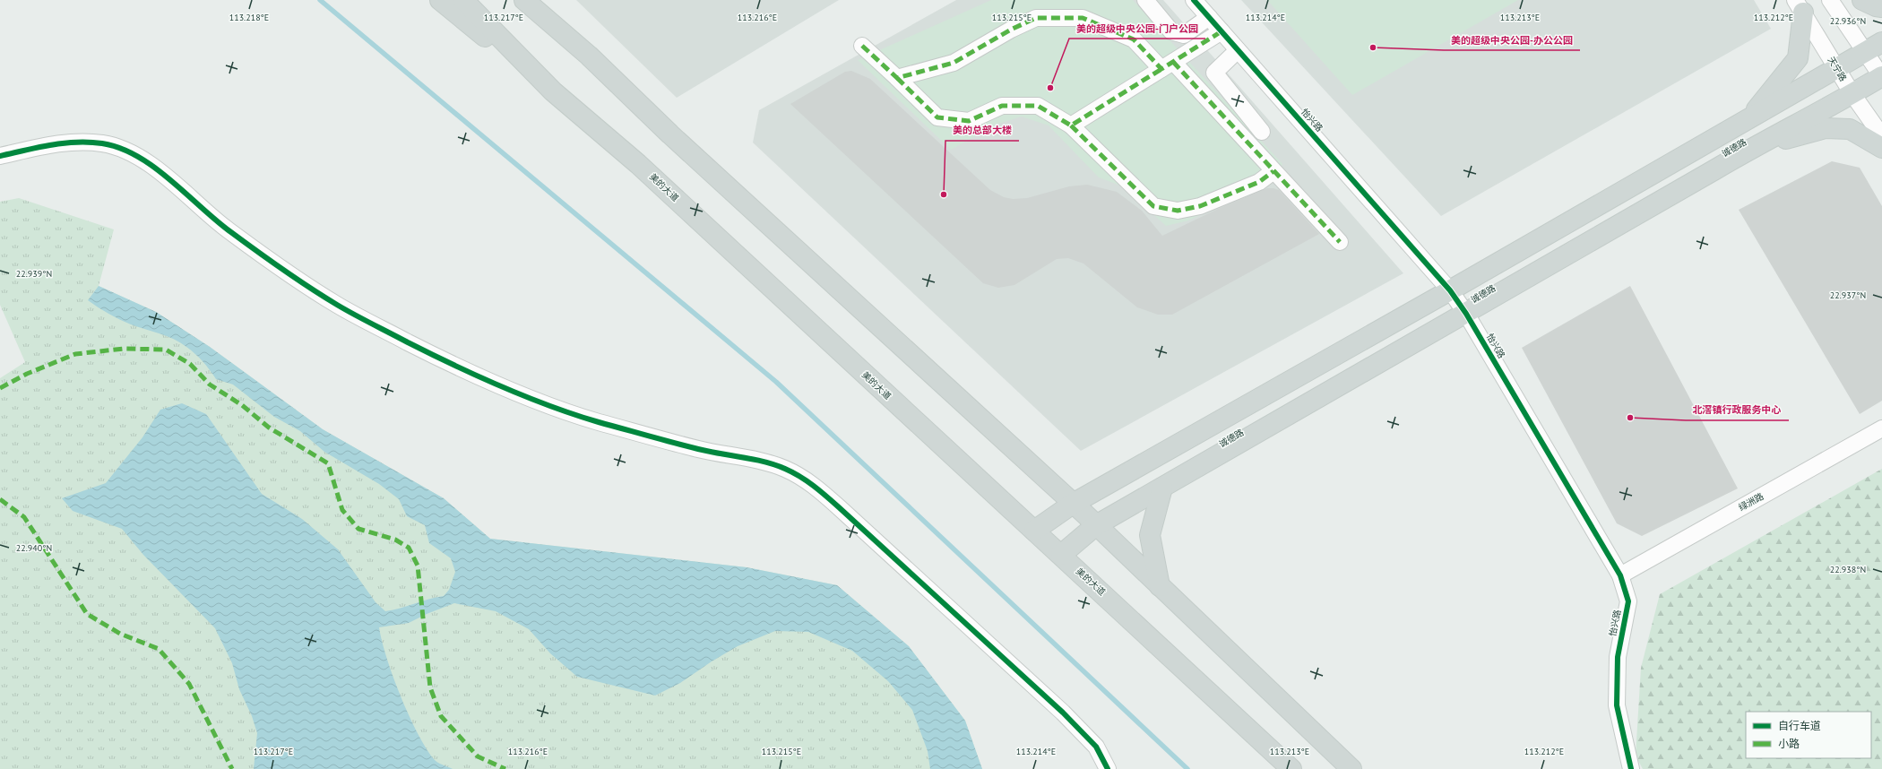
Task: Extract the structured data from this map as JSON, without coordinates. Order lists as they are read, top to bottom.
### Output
{
  "streets": {
    "main road": ["诚德路", "美的大道"],
    "street": ["天宁路", "怡兴路", "绿洲路"]
  },
  "crossings": [
    ["天宁路", "诚德路"],
    ["怡兴路", "诚德路"],
    ["怡兴路", "绿洲路"],
    ["诚德路", "美的大道"]
  ],
  "places": [
    "美的超级中央公园-办公公园",
    "美的超级中央公园-门户公园",
    "美的总部大楼",
    "北滘镇行政服务中心"
  ],
  "legend": ["自行车道", "小路"],
  "coordinates": [
    "113.218°E",
    "113.217°E",
    "113.216°E",
    "113.215°E",
    "113.214°E",
    "113.213°E",
    "113.212°E",
    "22.936°N",
    "22.939°N",
    "22.937°N",
    "22.940°N",
    "22.938°N"
  ]
}
